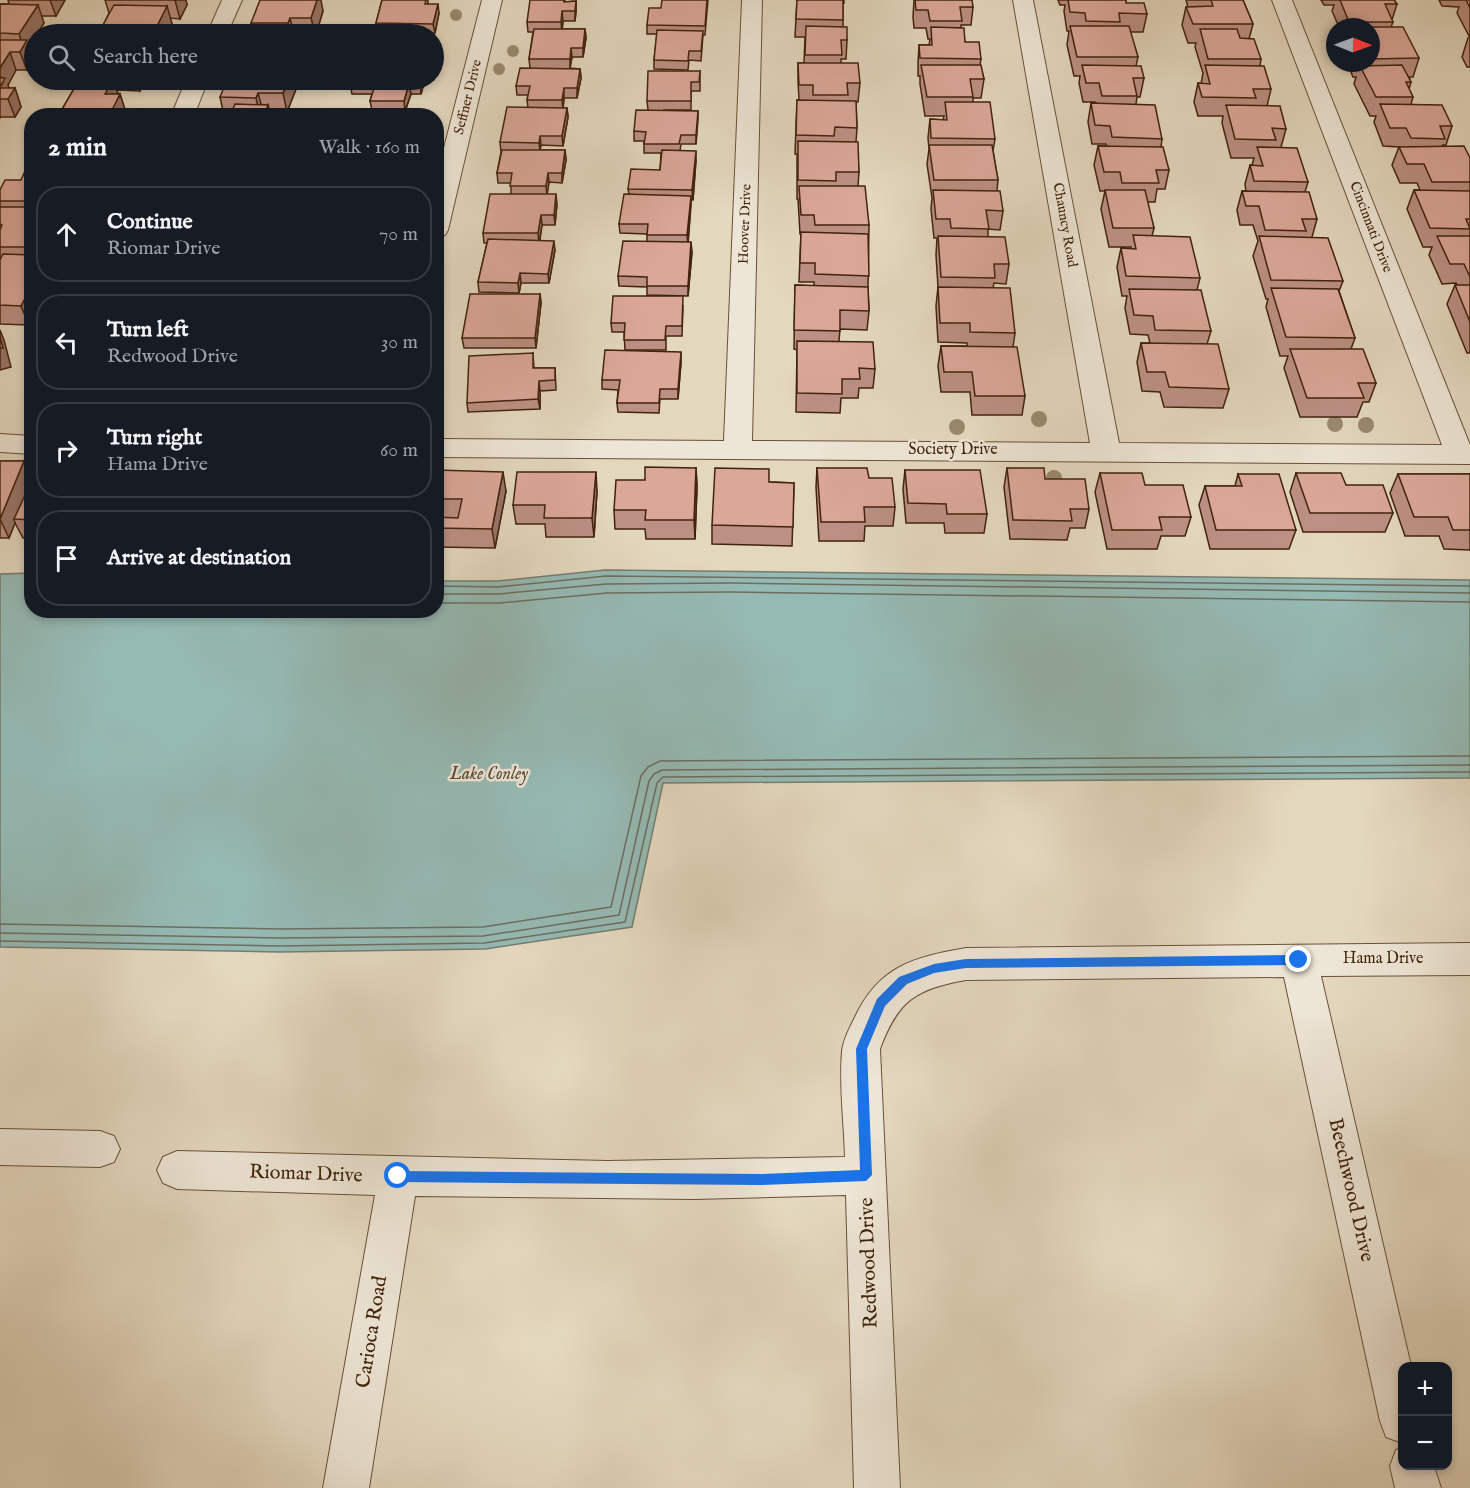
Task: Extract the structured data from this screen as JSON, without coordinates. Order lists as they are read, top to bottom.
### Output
{
  "streets": {
    "street": [
      "Seffner Drive",
      "Hoover Drive",
      "Chauncy Road",
      "Cincinnati Drive",
      "Society Drive",
      "Hama Drive",
      "Riomar Drive",
      "Beechwood Drive",
      "Redwood Drive",
      "Carioca Road"
    ]
  },
  "crossings": [
    ["Hoover Drive", "Society Drive"],
    ["Chauncy Road", "Society Drive"],
    ["Cincinnati Drive", "Society Drive"],
    ["Hama Drive", "Beechwood Drive"],
    ["Hama Drive", "Redwood Drive"],
    ["Riomar Drive", "Redwood Drive"],
    ["Riomar Drive", "Carioca Road"]
  ],
  "water": ["Lake Conley"],
  "north": "right",
  "page": {
    "search": "Search here",
    "heading": ["2 min", "Walk · 160 m"],
    "list": [
      ["Continue", "Riomar Drive", "70 m"],
      ["Turn left", "Redwood Drive", "30 m"],
      ["Turn right", "Hama Drive", "60 m"],
      "Arrive at destination"
    ],
    "map_buttons": ["+", "−"]
  }
}
